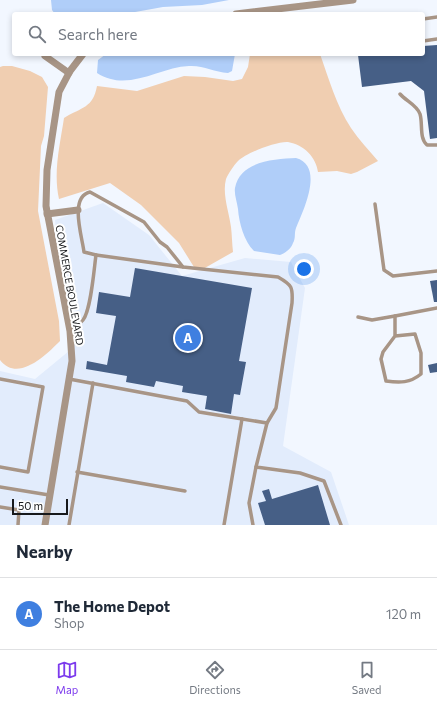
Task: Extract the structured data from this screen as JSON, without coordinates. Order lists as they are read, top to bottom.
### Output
{
  "streets": {
    "street": ["COMMERCE BOULEVARD"]
  },
  "scale_bar": "50 m",
  "page": {
    "search": "Search here",
    "pins": "A",
    "scale": "50 m",
    "heading": "Nearby",
    "list": [
      {
        "mark": "A",
        "name": "The Home Depot",
        "note": "Shop",
        "value": "120 m"
      }
    ],
    "nav": ["Map", "Directions", "Saved"]
  }
}
